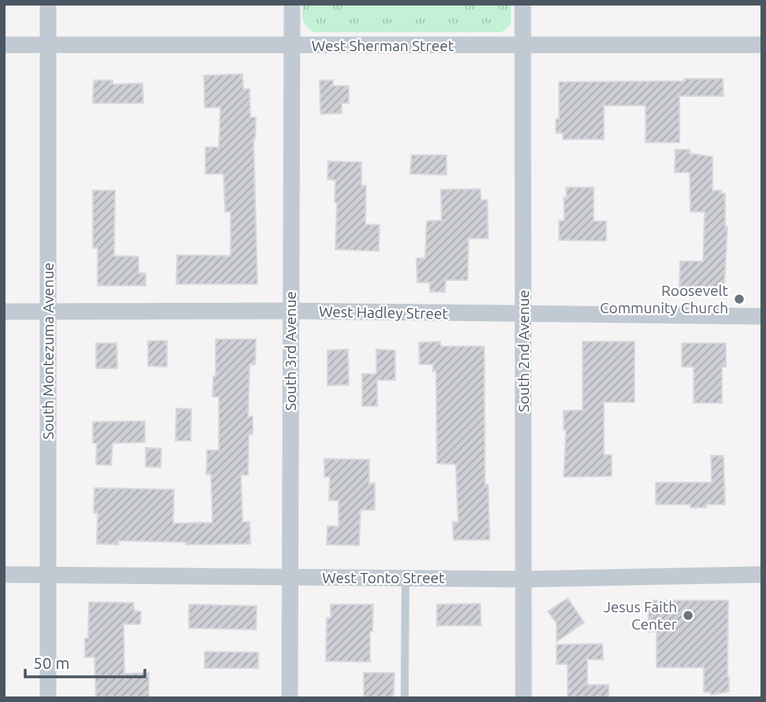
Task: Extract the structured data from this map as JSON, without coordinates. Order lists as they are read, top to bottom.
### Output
{
  "streets": {
    "street": [
      "West Sherman Street",
      "West Hadley Street",
      "South Montezuma Avenue",
      "South 3rd Avenue",
      "South 2nd Avenue",
      "West Tonto Street"
    ]
  },
  "crossings": [
    ["West Sherman Street", "South Montezuma Avenue"],
    ["West Sherman Street", "South 3rd Avenue"],
    ["West Sherman Street", "South 2nd Avenue"],
    ["West Hadley Street", "South Montezuma Avenue"],
    ["West Hadley Street", "South 3rd Avenue"],
    ["West Hadley Street", "South 2nd Avenue"],
    ["South Montezuma Avenue", "West Tonto Street"],
    ["South 3rd Avenue", "West Tonto Street"],
    ["South 2nd Avenue", "West Tonto Street"]
  ],
  "places": ["Roosevelt Community Church", "Jesus Faith Center"],
  "scale_bar": "50 m"
}
